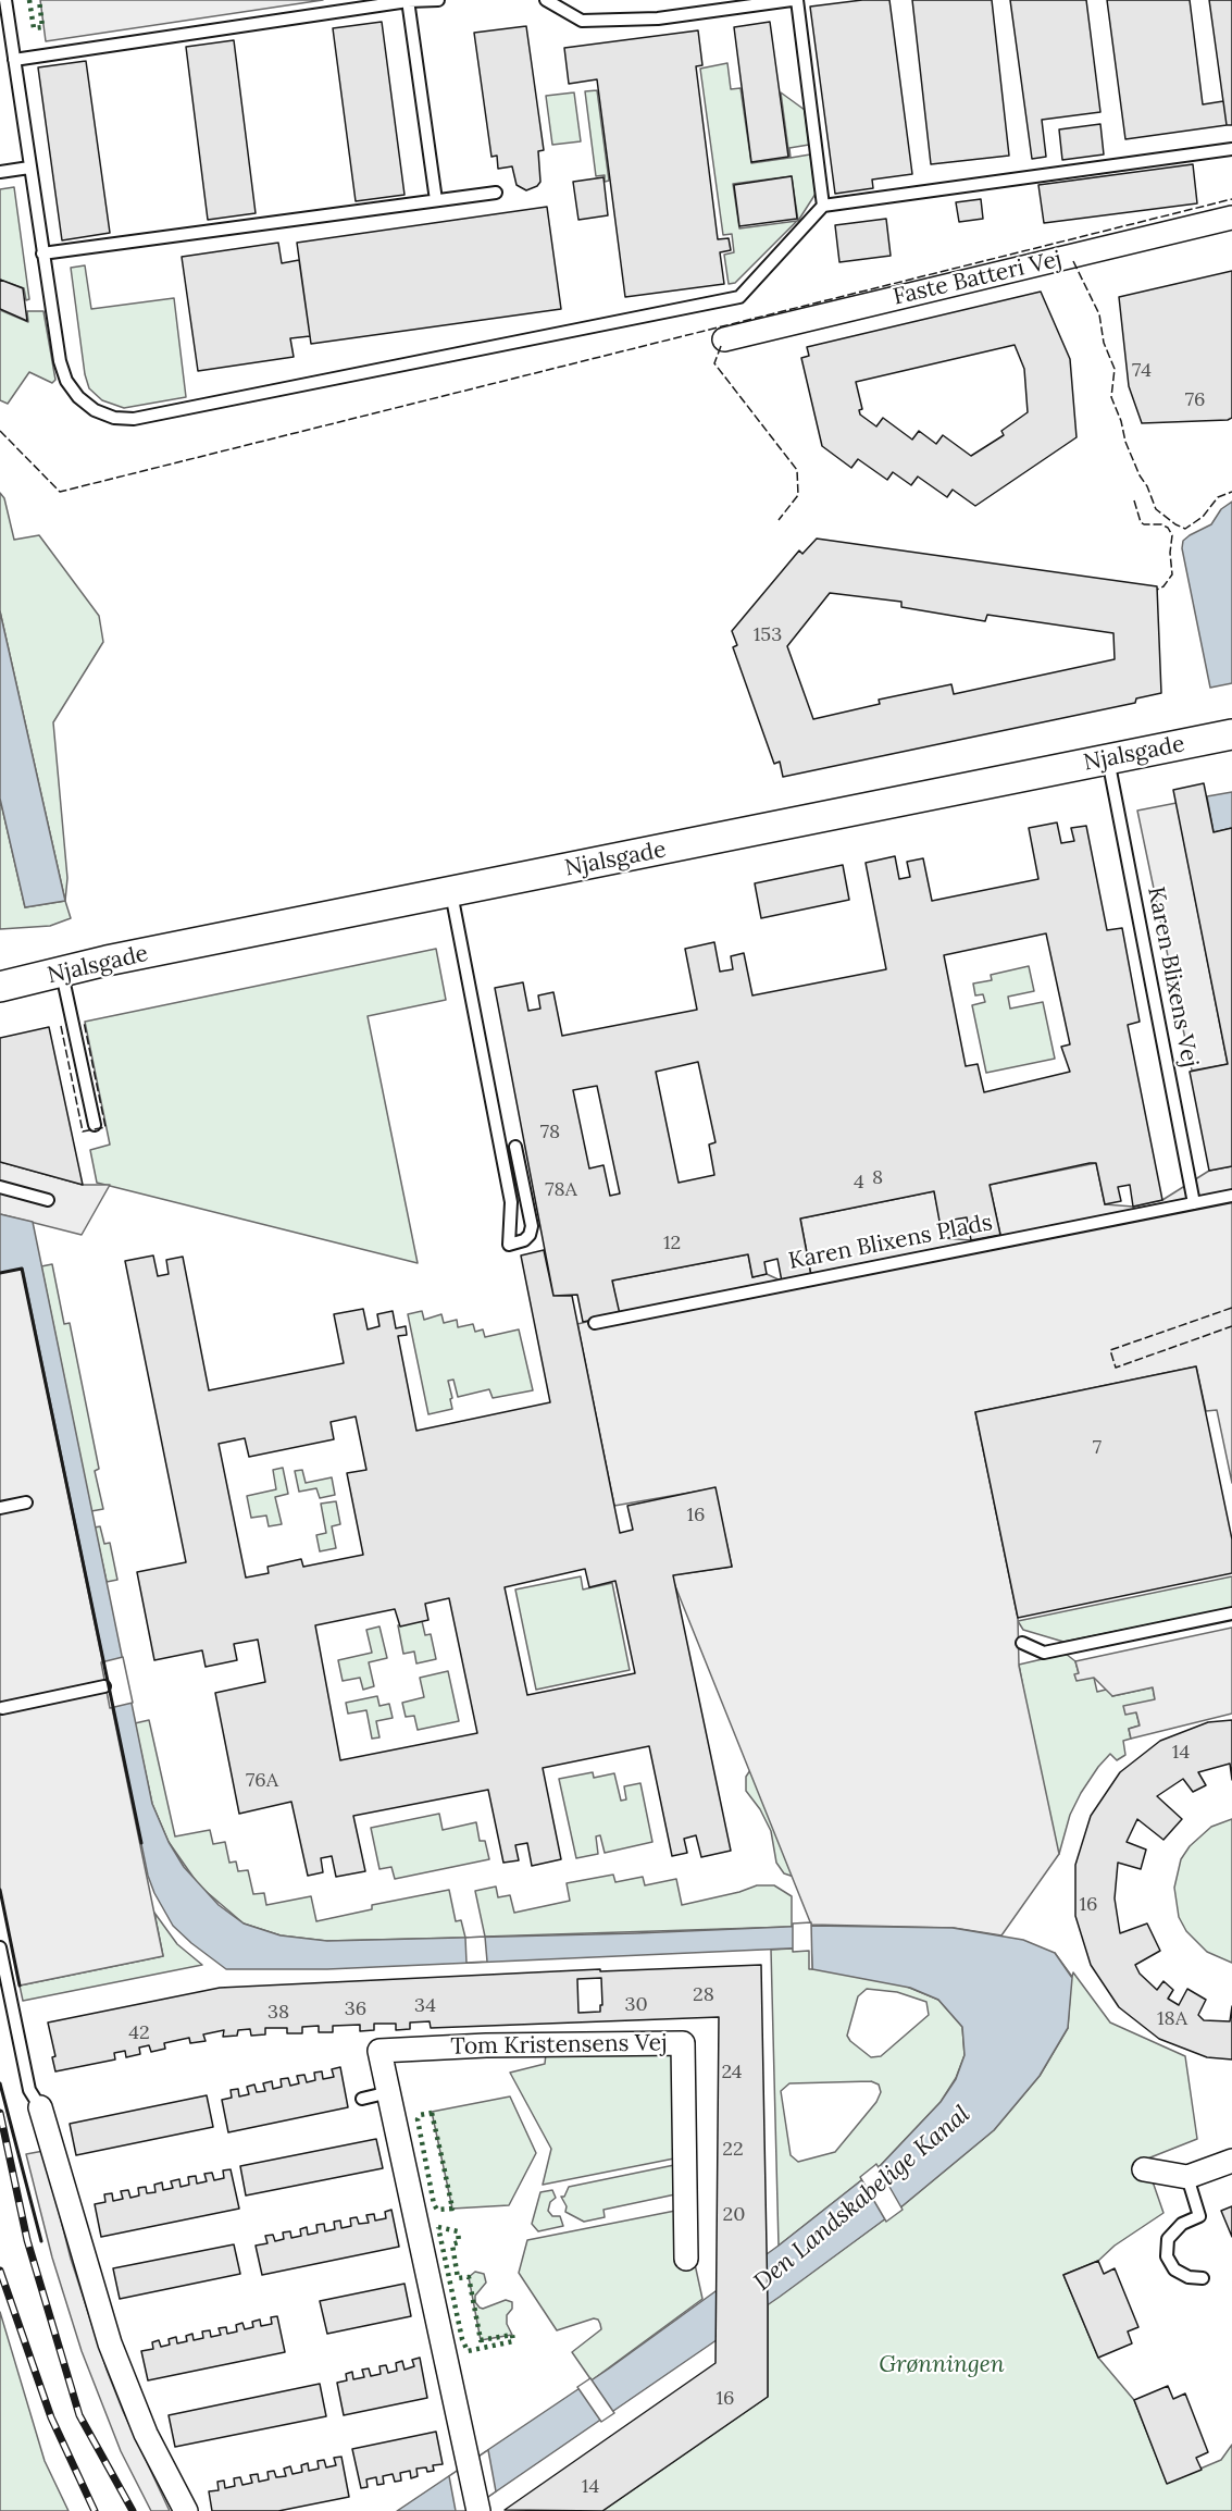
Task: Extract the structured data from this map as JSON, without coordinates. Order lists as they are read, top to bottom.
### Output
{
  "streets": {
    "street": ["Faste Batteri Vej", "Njalsgade", "Tom Kristensens Vej"],
    "lane": ["Karen Blixens Vej", "Karen Blixens Plads"]
  },
  "crossings": [
    ["Njalsgade", "Karen Blixens Vej"],
    ["Karen Blixens Vej", "Karen Blixens Plads"]
  ],
  "water": ["Den Landskabelige Kanal"],
  "parks": ["Grønningen"],
  "house_numbers": [
    "74",
    "76",
    "153",
    "78",
    "8",
    "4",
    "78A",
    "12",
    "7",
    "16",
    "14",
    "76A",
    "16",
    "28",
    "30",
    "34",
    "36",
    "38",
    "18A",
    "42",
    "24",
    "22",
    "20",
    "16",
    "14"
  ]
}
